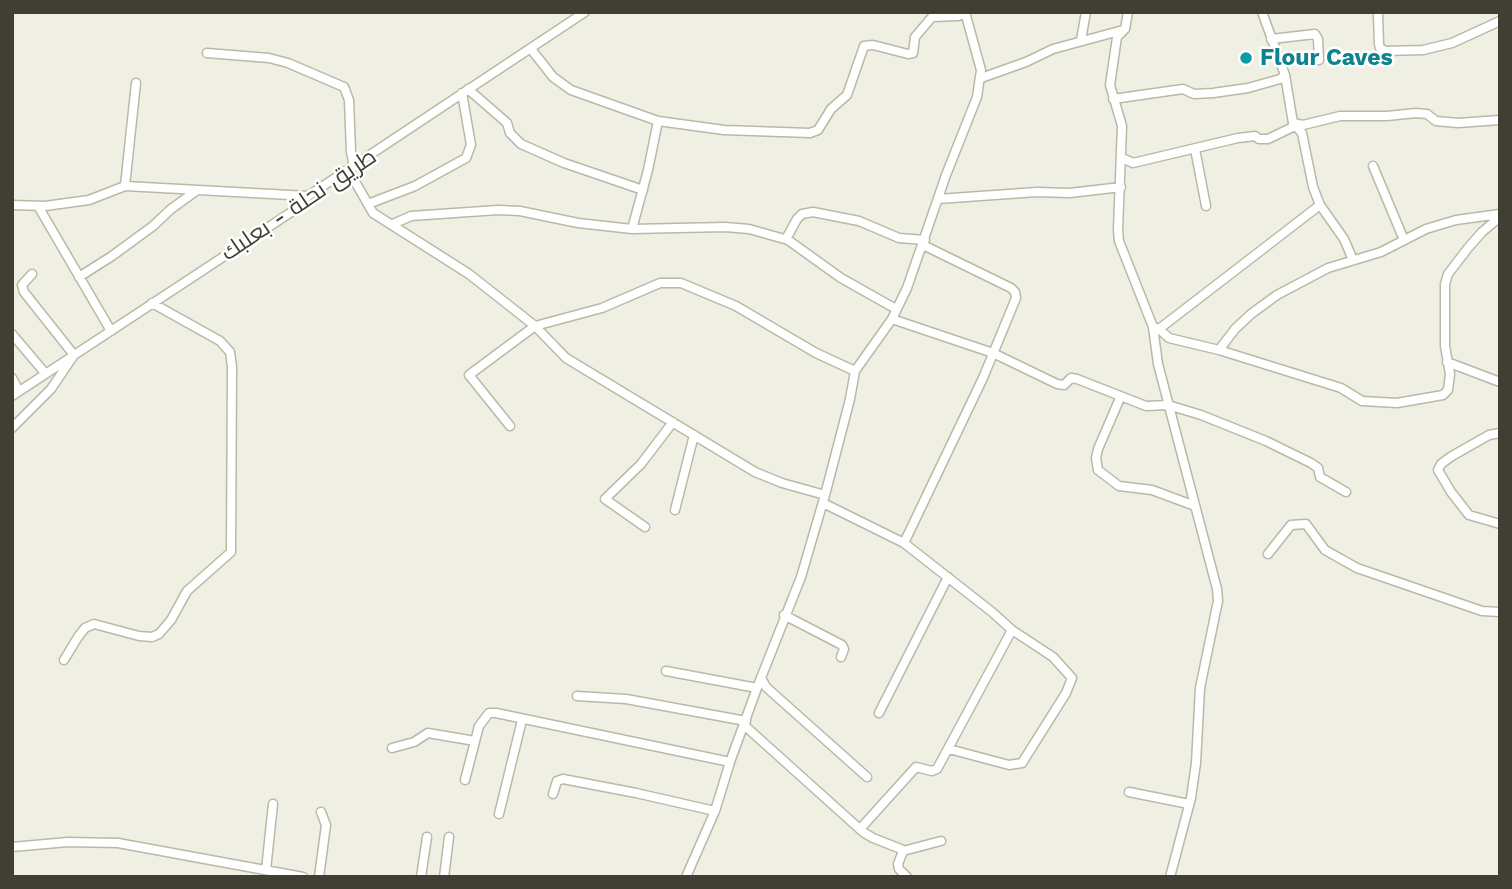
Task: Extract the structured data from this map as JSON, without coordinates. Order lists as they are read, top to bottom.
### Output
{
  "streets": {
    "street": ["طريق نحلة - بعلبك"]
  },
  "places": ["Flour Caves"]
}
